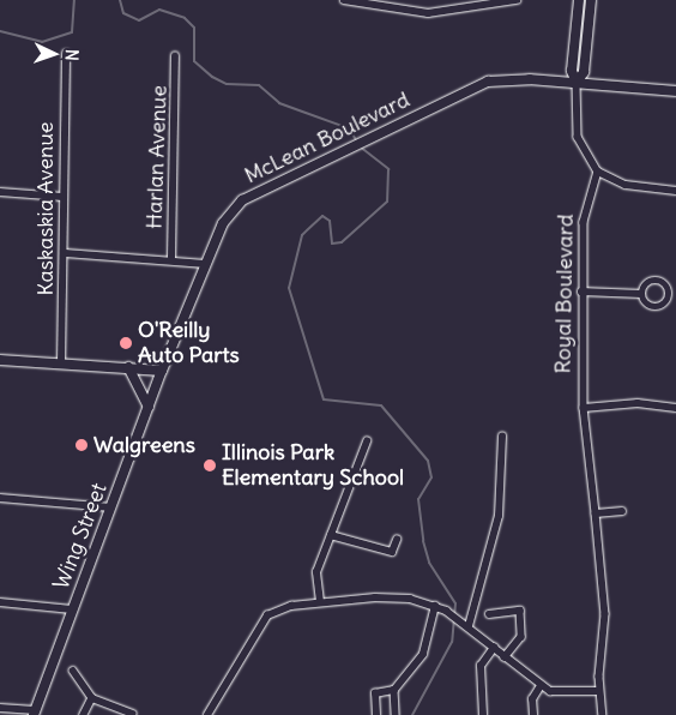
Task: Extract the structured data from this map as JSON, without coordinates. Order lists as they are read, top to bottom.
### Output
{
  "streets": {
    "main road": ["McLean Boulevard", "Wing Street"],
    "street": ["Harlan Avenue", "Kaskaskia Avenue", "Royal Boulevard"]
  },
  "crossings": [
    ["McLean Boulevard", "Wing Street"]
  ],
  "places": ["O'Reilly Auto Parts", "Walgreens", "Illinois Park Elementary School"],
  "north": "right"
}
